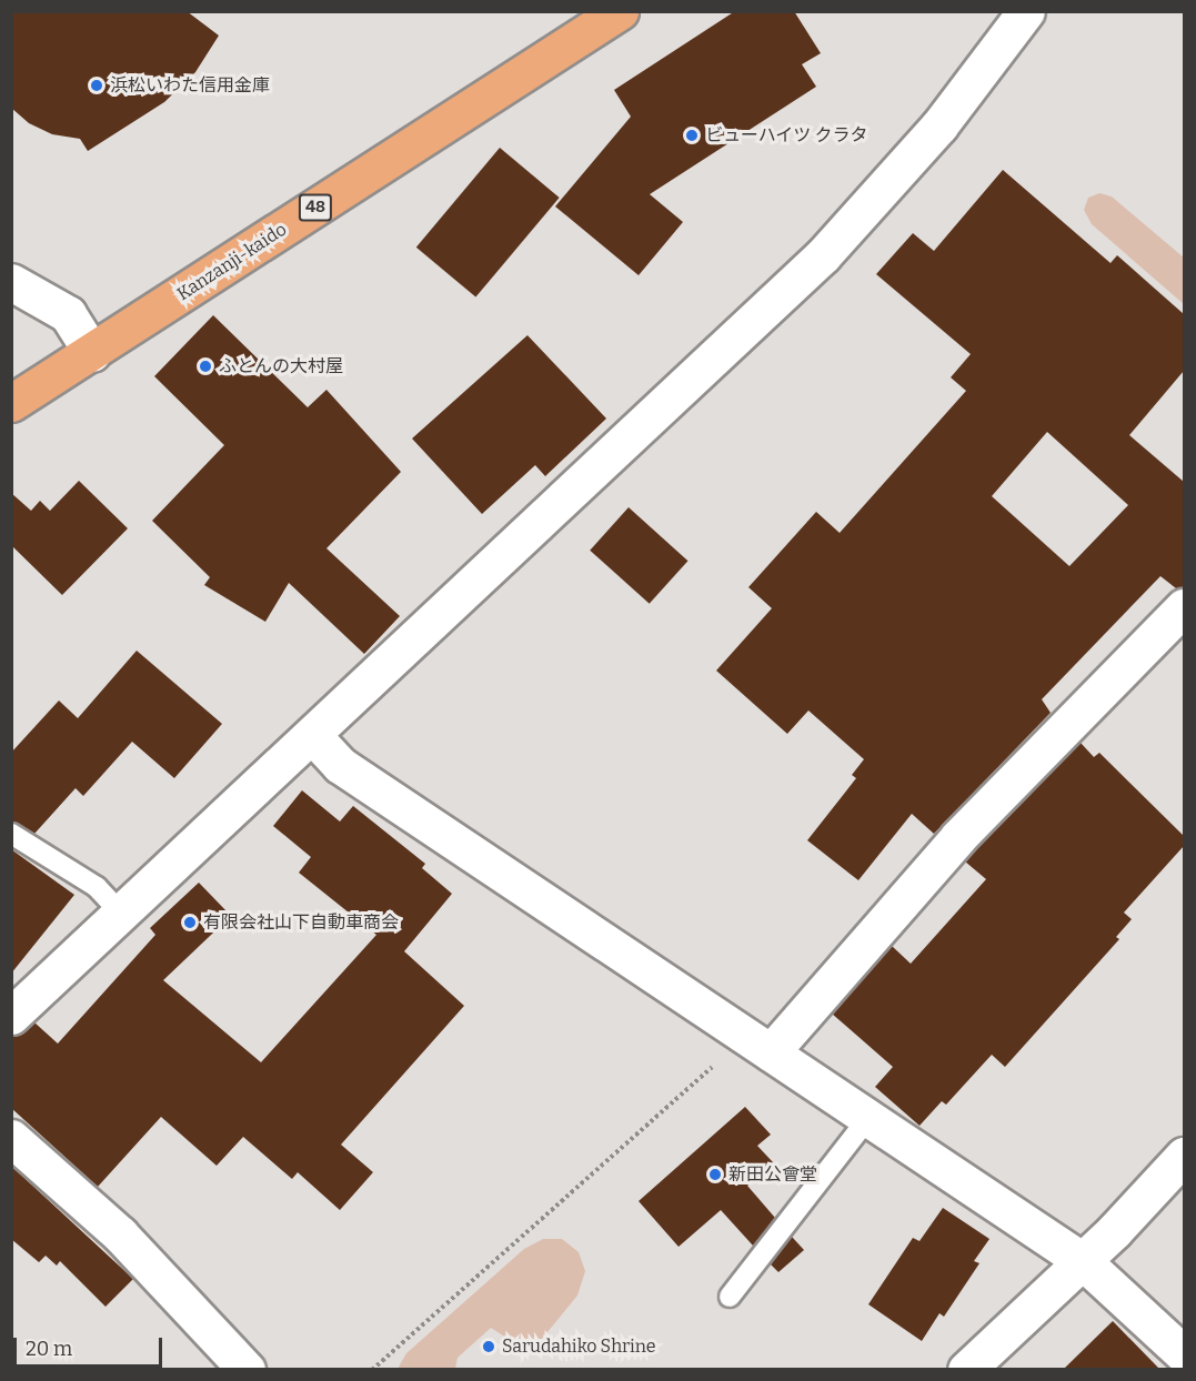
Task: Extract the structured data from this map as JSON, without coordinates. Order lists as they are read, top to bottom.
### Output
{
  "streets": {
    "main road": ["48", "Kanzanji-kaido"]
  },
  "places": [
    "浜松いわた信用金庫",
    "ビューハイツ クラタ",
    "ふとんの大村屋",
    "有限会社山下自動車商会",
    "新田公會堂",
    "Sarudahiko Shrine"
  ],
  "scale_bar": "20 m"
}
